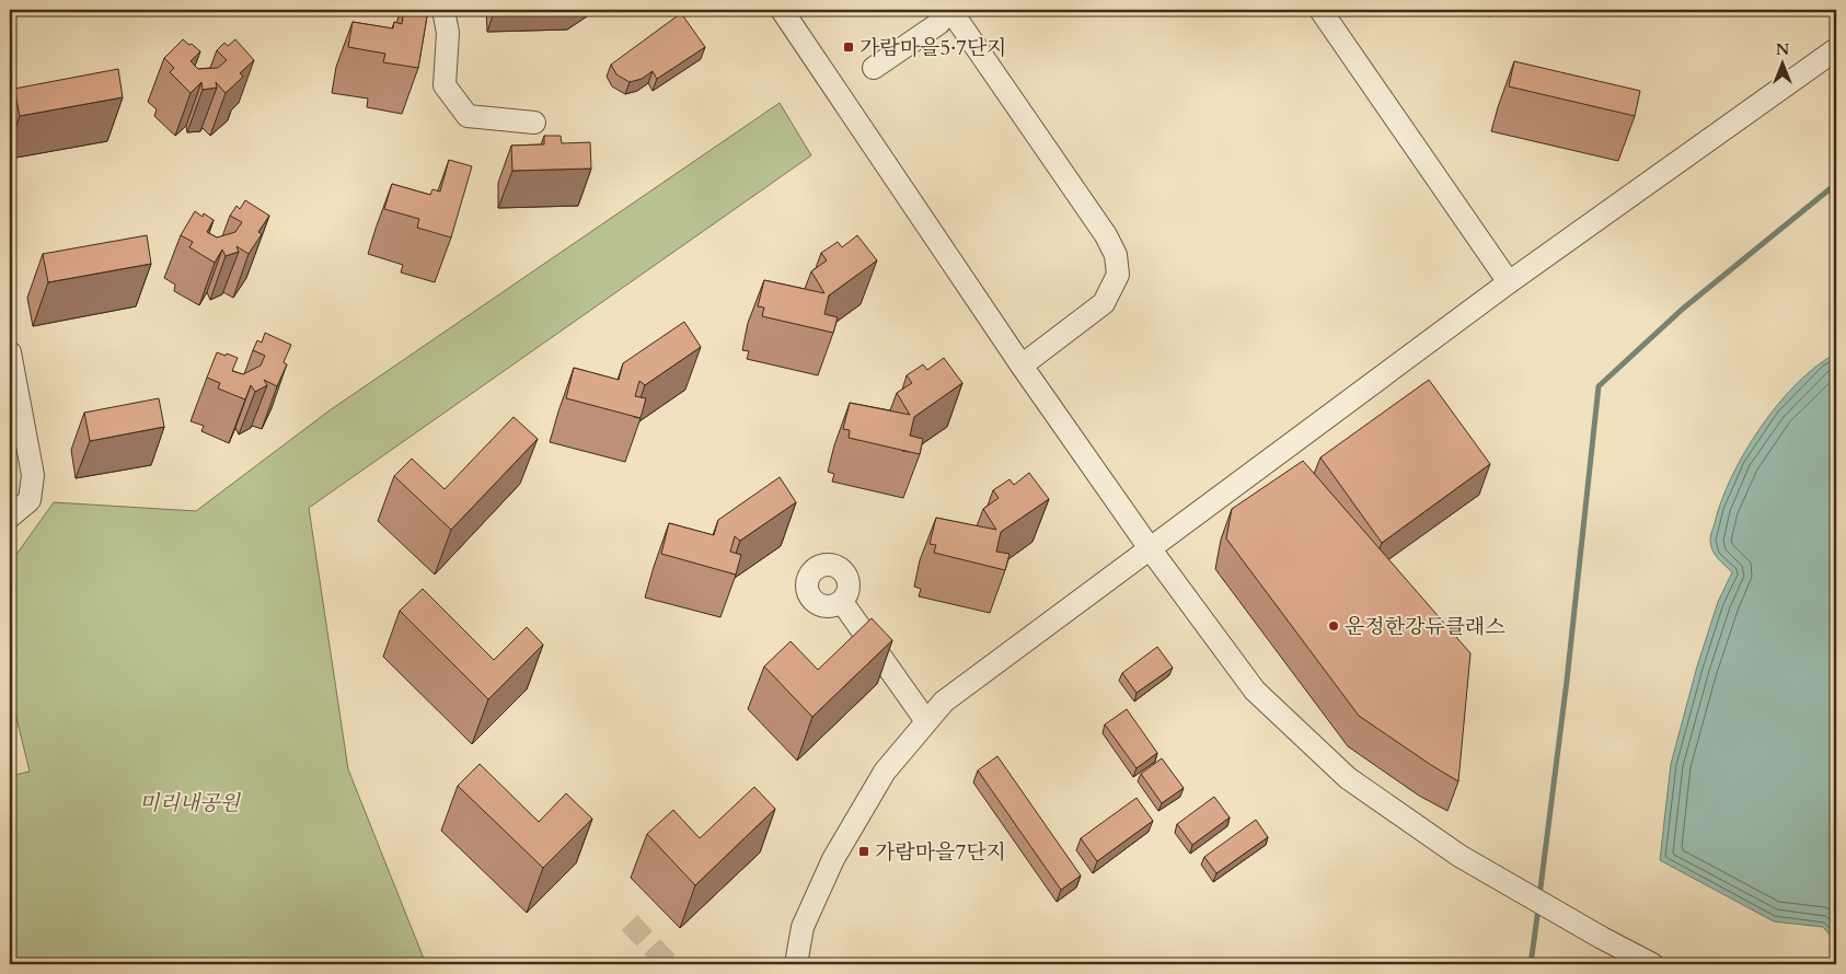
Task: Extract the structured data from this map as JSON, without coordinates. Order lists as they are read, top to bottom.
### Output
{
  "parks": ["미리내공원"],
  "places": {
    "transit": ["가람마을5·7단지", "가람마을7단지"],
    "other": ["운정한강듀클래스"]
  },
  "north": "top"
}
